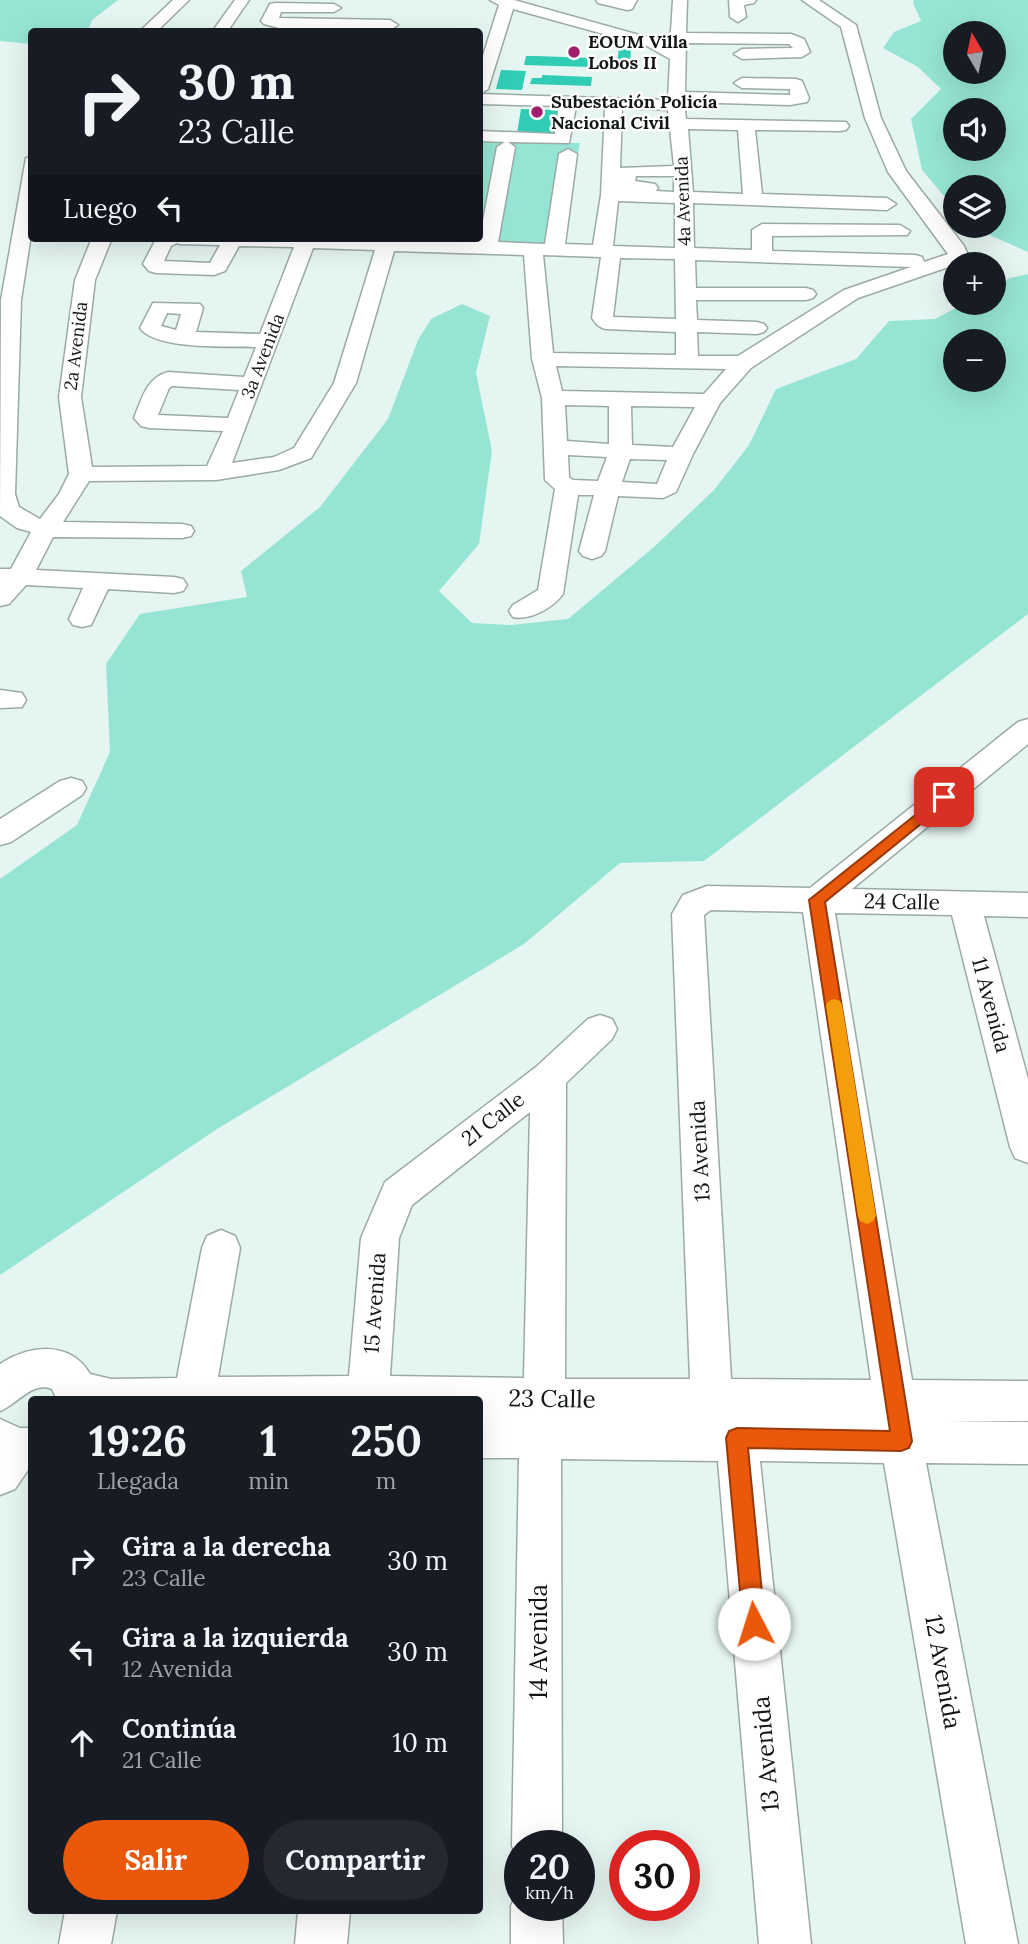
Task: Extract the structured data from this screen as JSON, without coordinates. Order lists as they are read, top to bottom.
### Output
{
  "streets": {
    "street": [
      "4a Avenida",
      "2a Avenida",
      "3a Avenida",
      "24 Calle",
      "11 Avenida",
      "21 Calle",
      "13 Avenida",
      "15 Avenida",
      "23 Calle",
      "14 Avenida",
      "12 Avenida"
    ]
  },
  "crossings": [
    ["24 Calle", "11 Avenida"],
    ["24 Calle", "13 Avenida"],
    ["21 Calle", "15 Avenida"],
    ["21 Calle", "14 Avenida"],
    ["13 Avenida", "23 Calle"],
    ["23 Calle", "14 Avenida"],
    ["23 Calle", "12 Avenida"]
  ],
  "places": ["EOUM Villa Lobos II", "Subestación Policía Nacional Civil"],
  "north": "top",
  "page": {
    "map_buttons": ["+", "−"],
    "turn": ["30 m", "23 Calle"],
    "then": "Luego",
    "eta": [
      "19:26",
      "Llegada",
      "1",
      "min",
      "250",
      "m"
    ],
    "list": [
      {
        "name": "Gira a la derecha",
        "note": "23 Calle",
        "value": "30 m"
      },
      {
        "name": "Gira a la izquierda",
        "note": "12 Avenida",
        "value": "30 m"
      },
      {
        "name": "Continúa",
        "note": "21 Calle",
        "value": "10 m"
      }
    ],
    "buttons": ["Salir", "Compartir"],
    "speed": "20 km/h",
    "limit": "30"
  }
}
